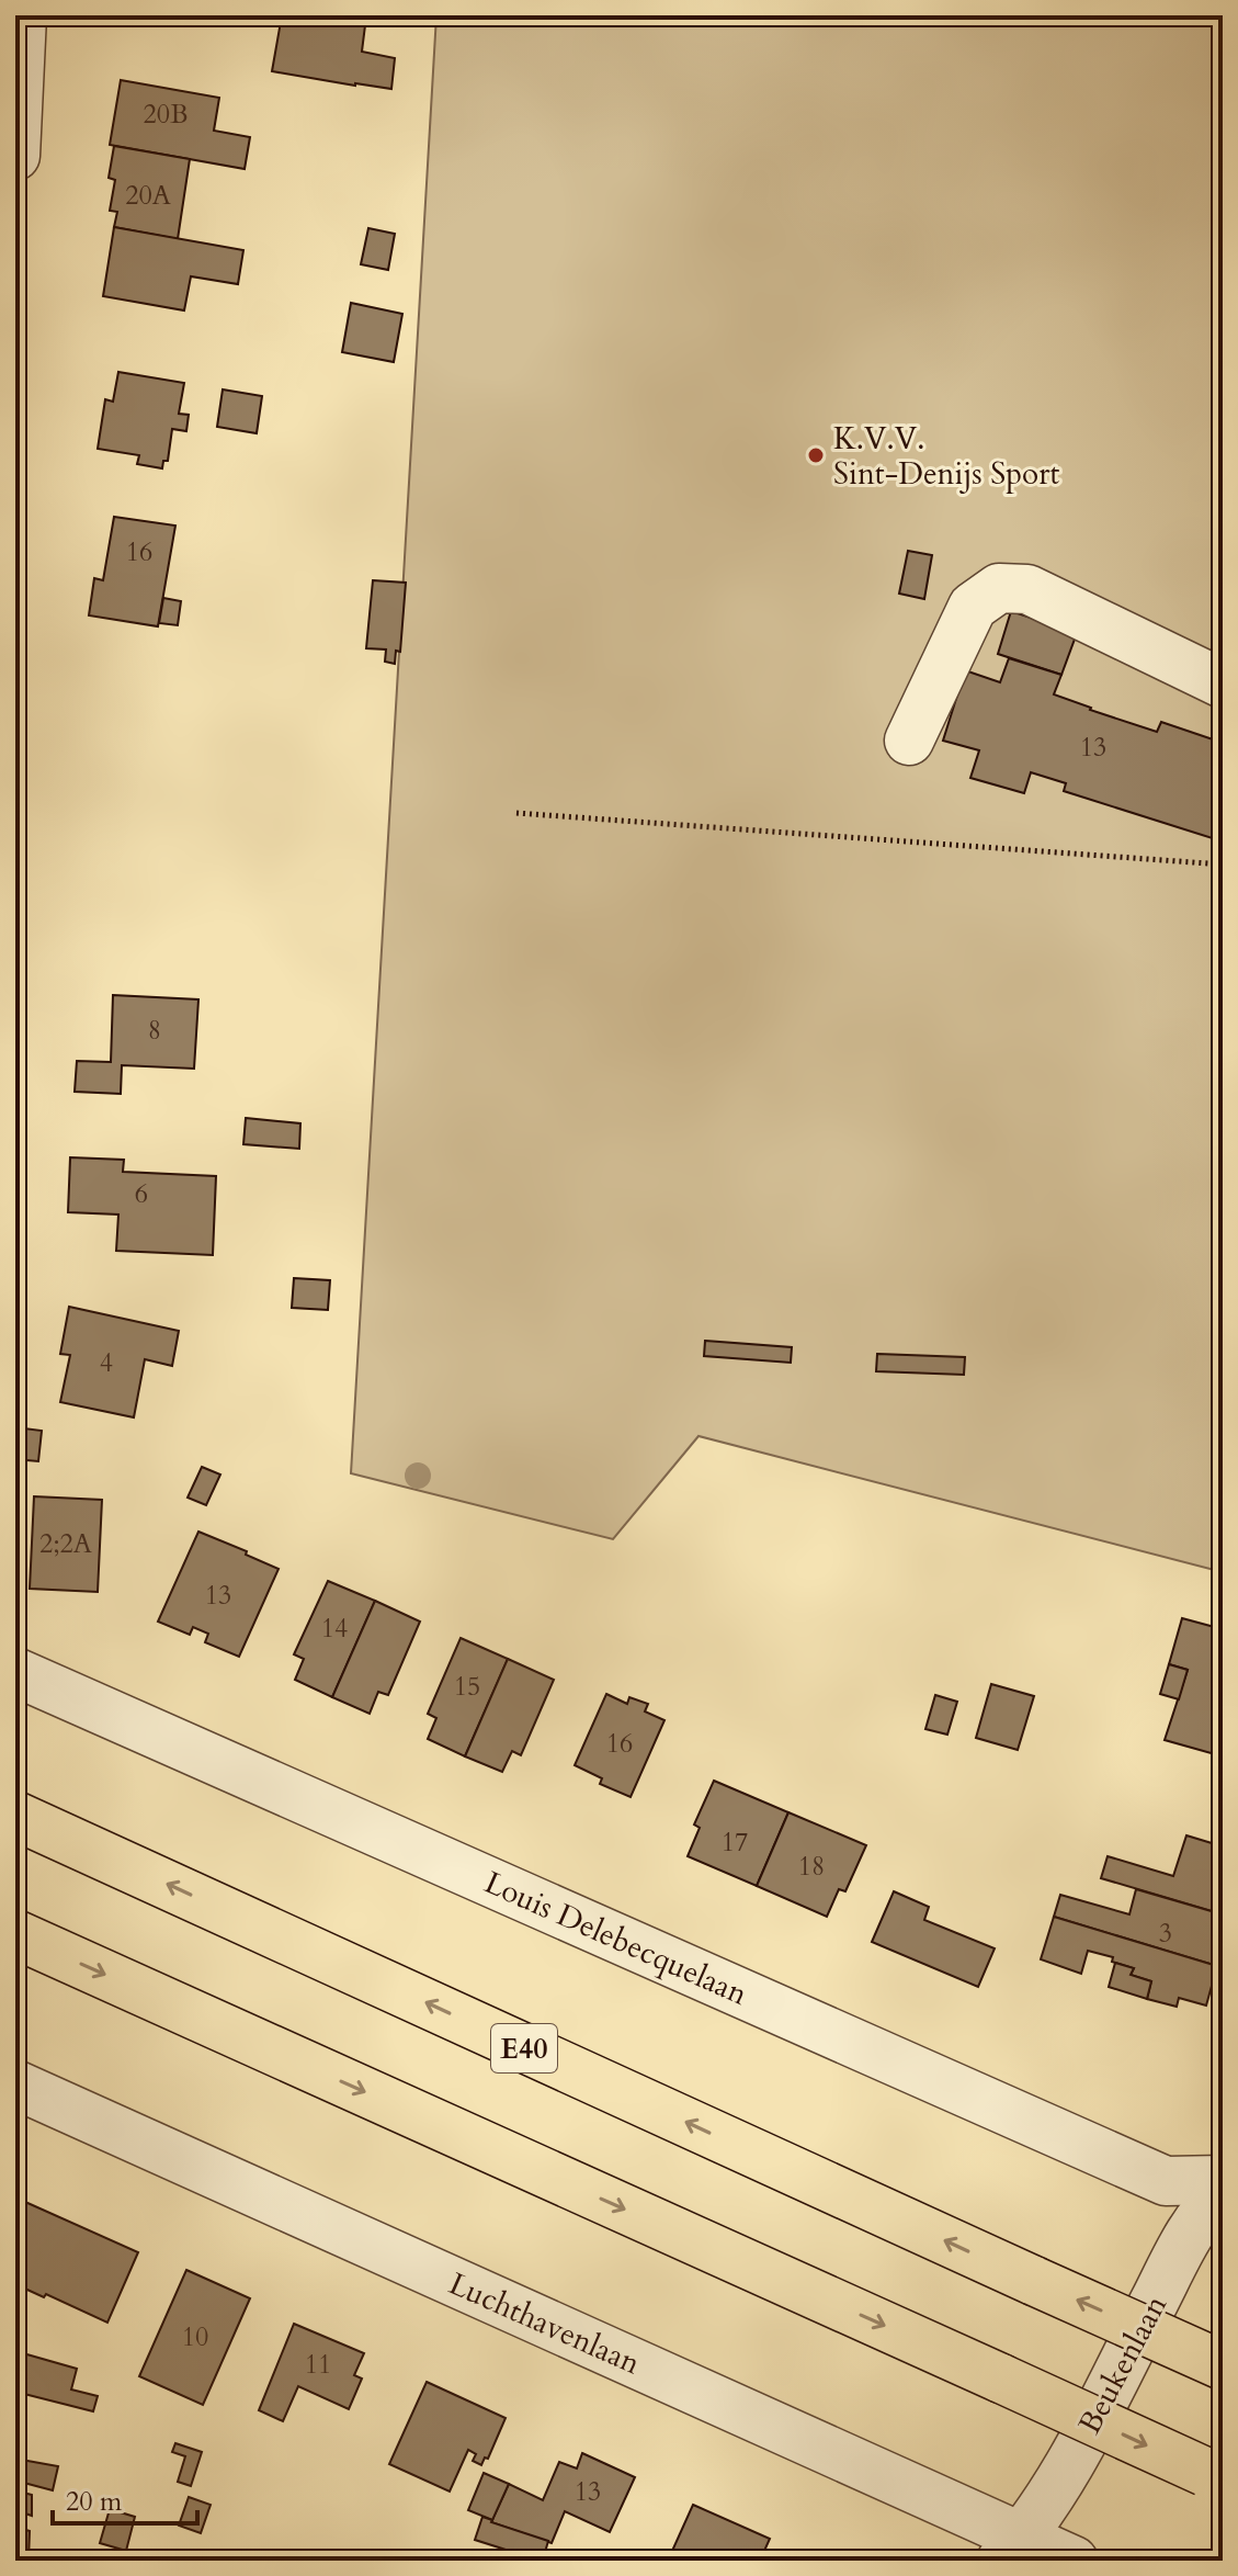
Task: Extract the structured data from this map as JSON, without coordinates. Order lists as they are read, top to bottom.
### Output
{
  "streets": {
    "highway": ["E40"],
    "street": ["Louis Delebecquelaan", "Luchthavenlaan", "Beukenlaan"]
  },
  "crossings": [
    ["Luchthavenlaan", "Beukenlaan"]
  ],
  "places": ["K.V.V. Sint-Denijs Sport"],
  "house_numbers": [
    "20B",
    "20A",
    "16",
    "13",
    "8",
    "6",
    "4",
    "2;2A",
    "13",
    "14",
    "15",
    "16",
    "17",
    "18",
    "3",
    "10",
    "11",
    "13"
  ],
  "scale_bar": "20 m"
}
